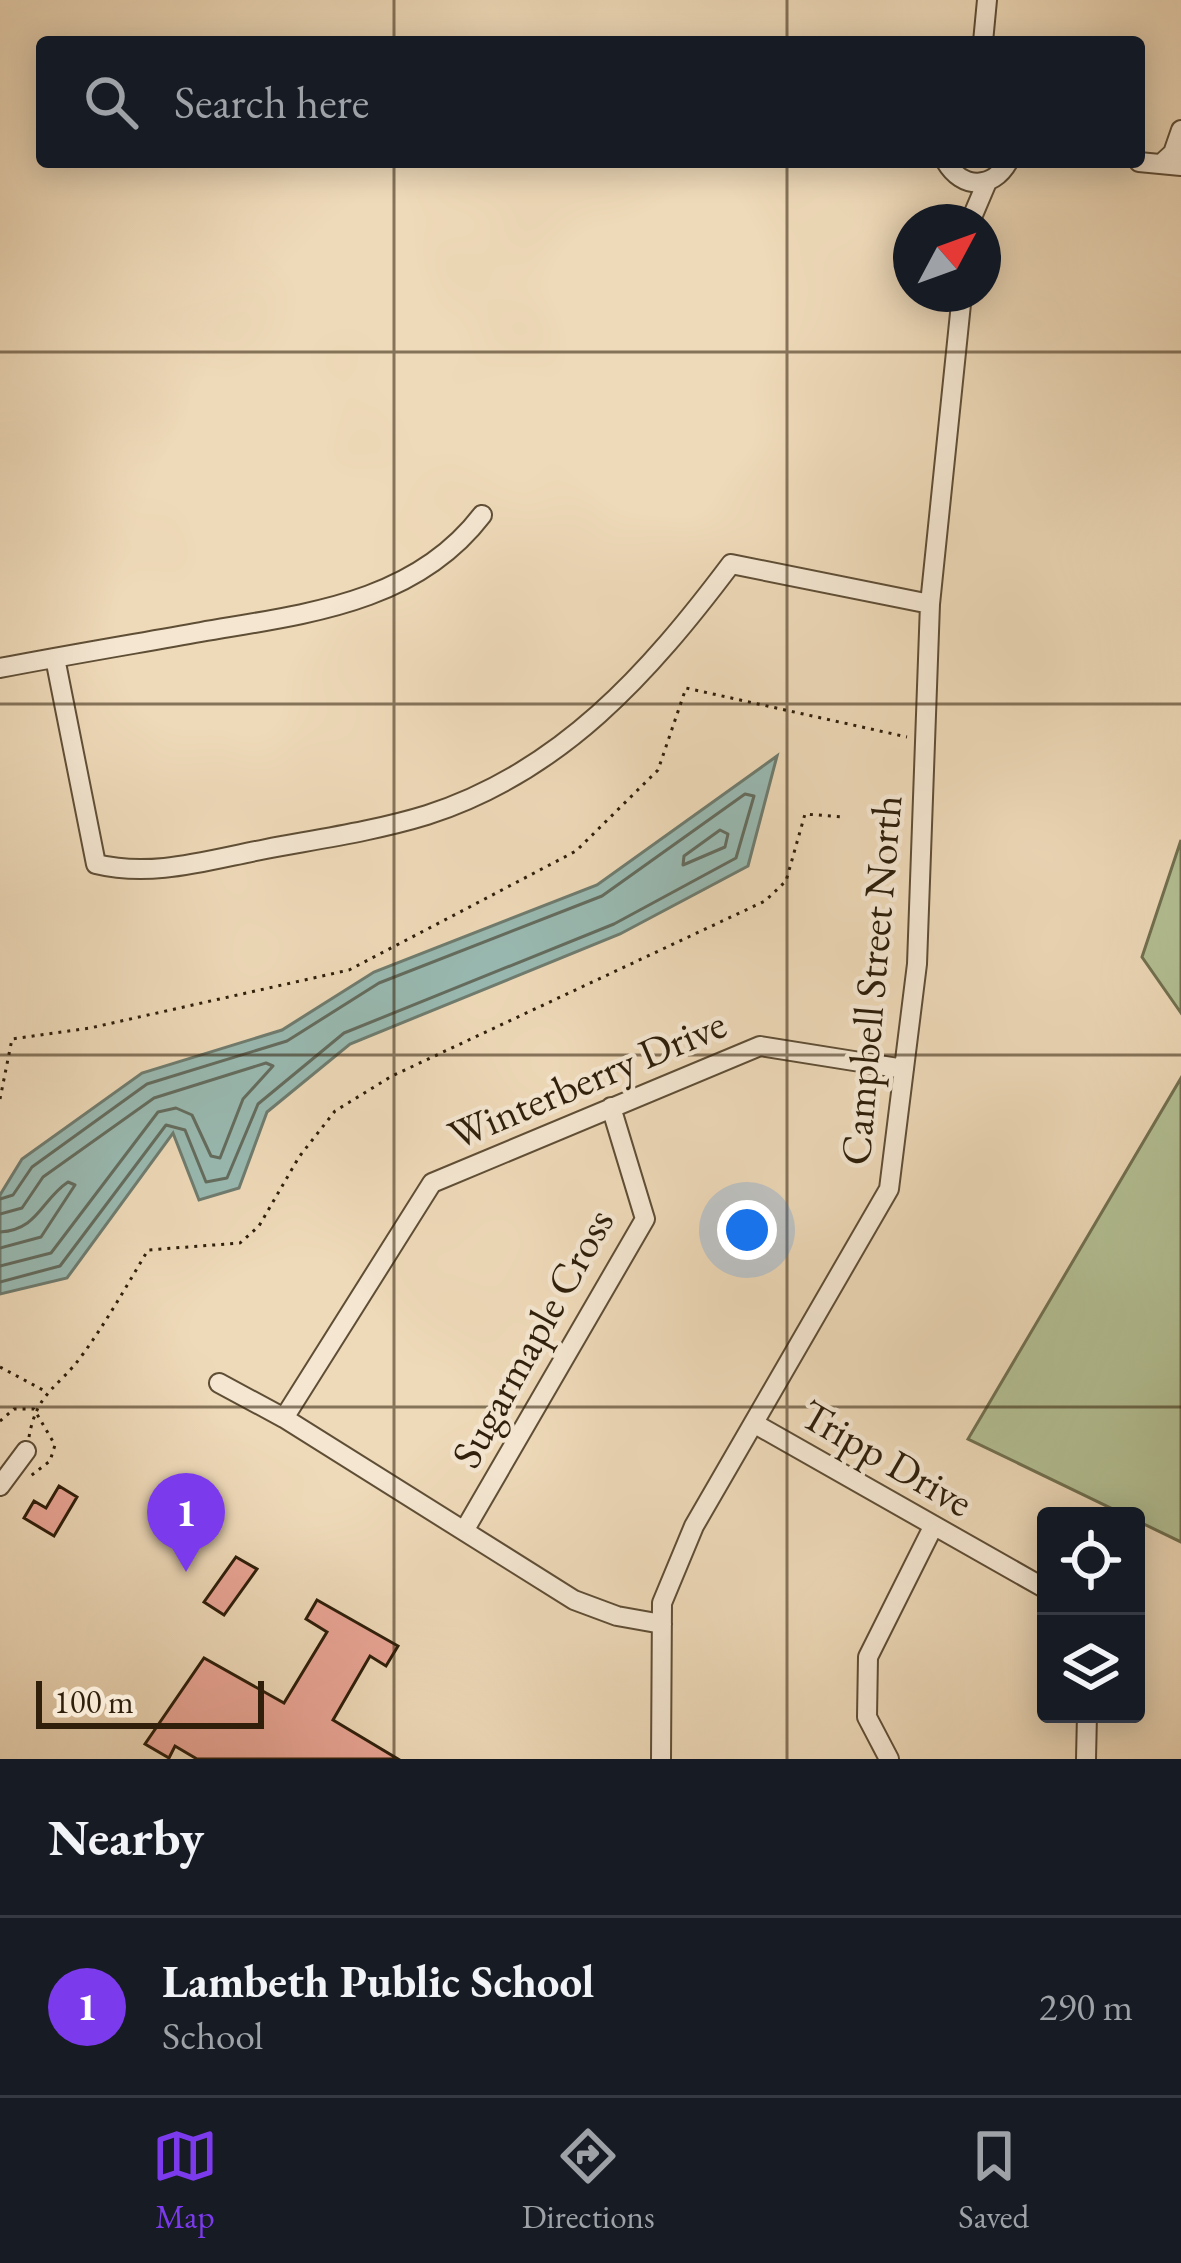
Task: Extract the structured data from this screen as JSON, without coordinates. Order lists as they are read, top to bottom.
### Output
{
  "streets": {
    "street": [
      "Campbell Street North",
      "Winterberry Drive",
      "Sugarmaple Cross",
      "Tripp Drive"
    ]
  },
  "crossings": [
    ["Campbell Street North", "Winterberry Drive"],
    ["Campbell Street North", "Tripp Drive"],
    ["Winterberry Drive", "Sugarmaple Cross"]
  ],
  "scale_bar": "100 m",
  "north": "top right",
  "page": {
    "search": "Search here",
    "pins": "1",
    "scale": "100 m",
    "heading": "Nearby",
    "list": [
      {
        "mark": "1",
        "name": "Lambeth Public School",
        "note": "School",
        "value": "290 m"
      }
    ],
    "nav": ["Map", "Directions", "Saved"]
  }
}
